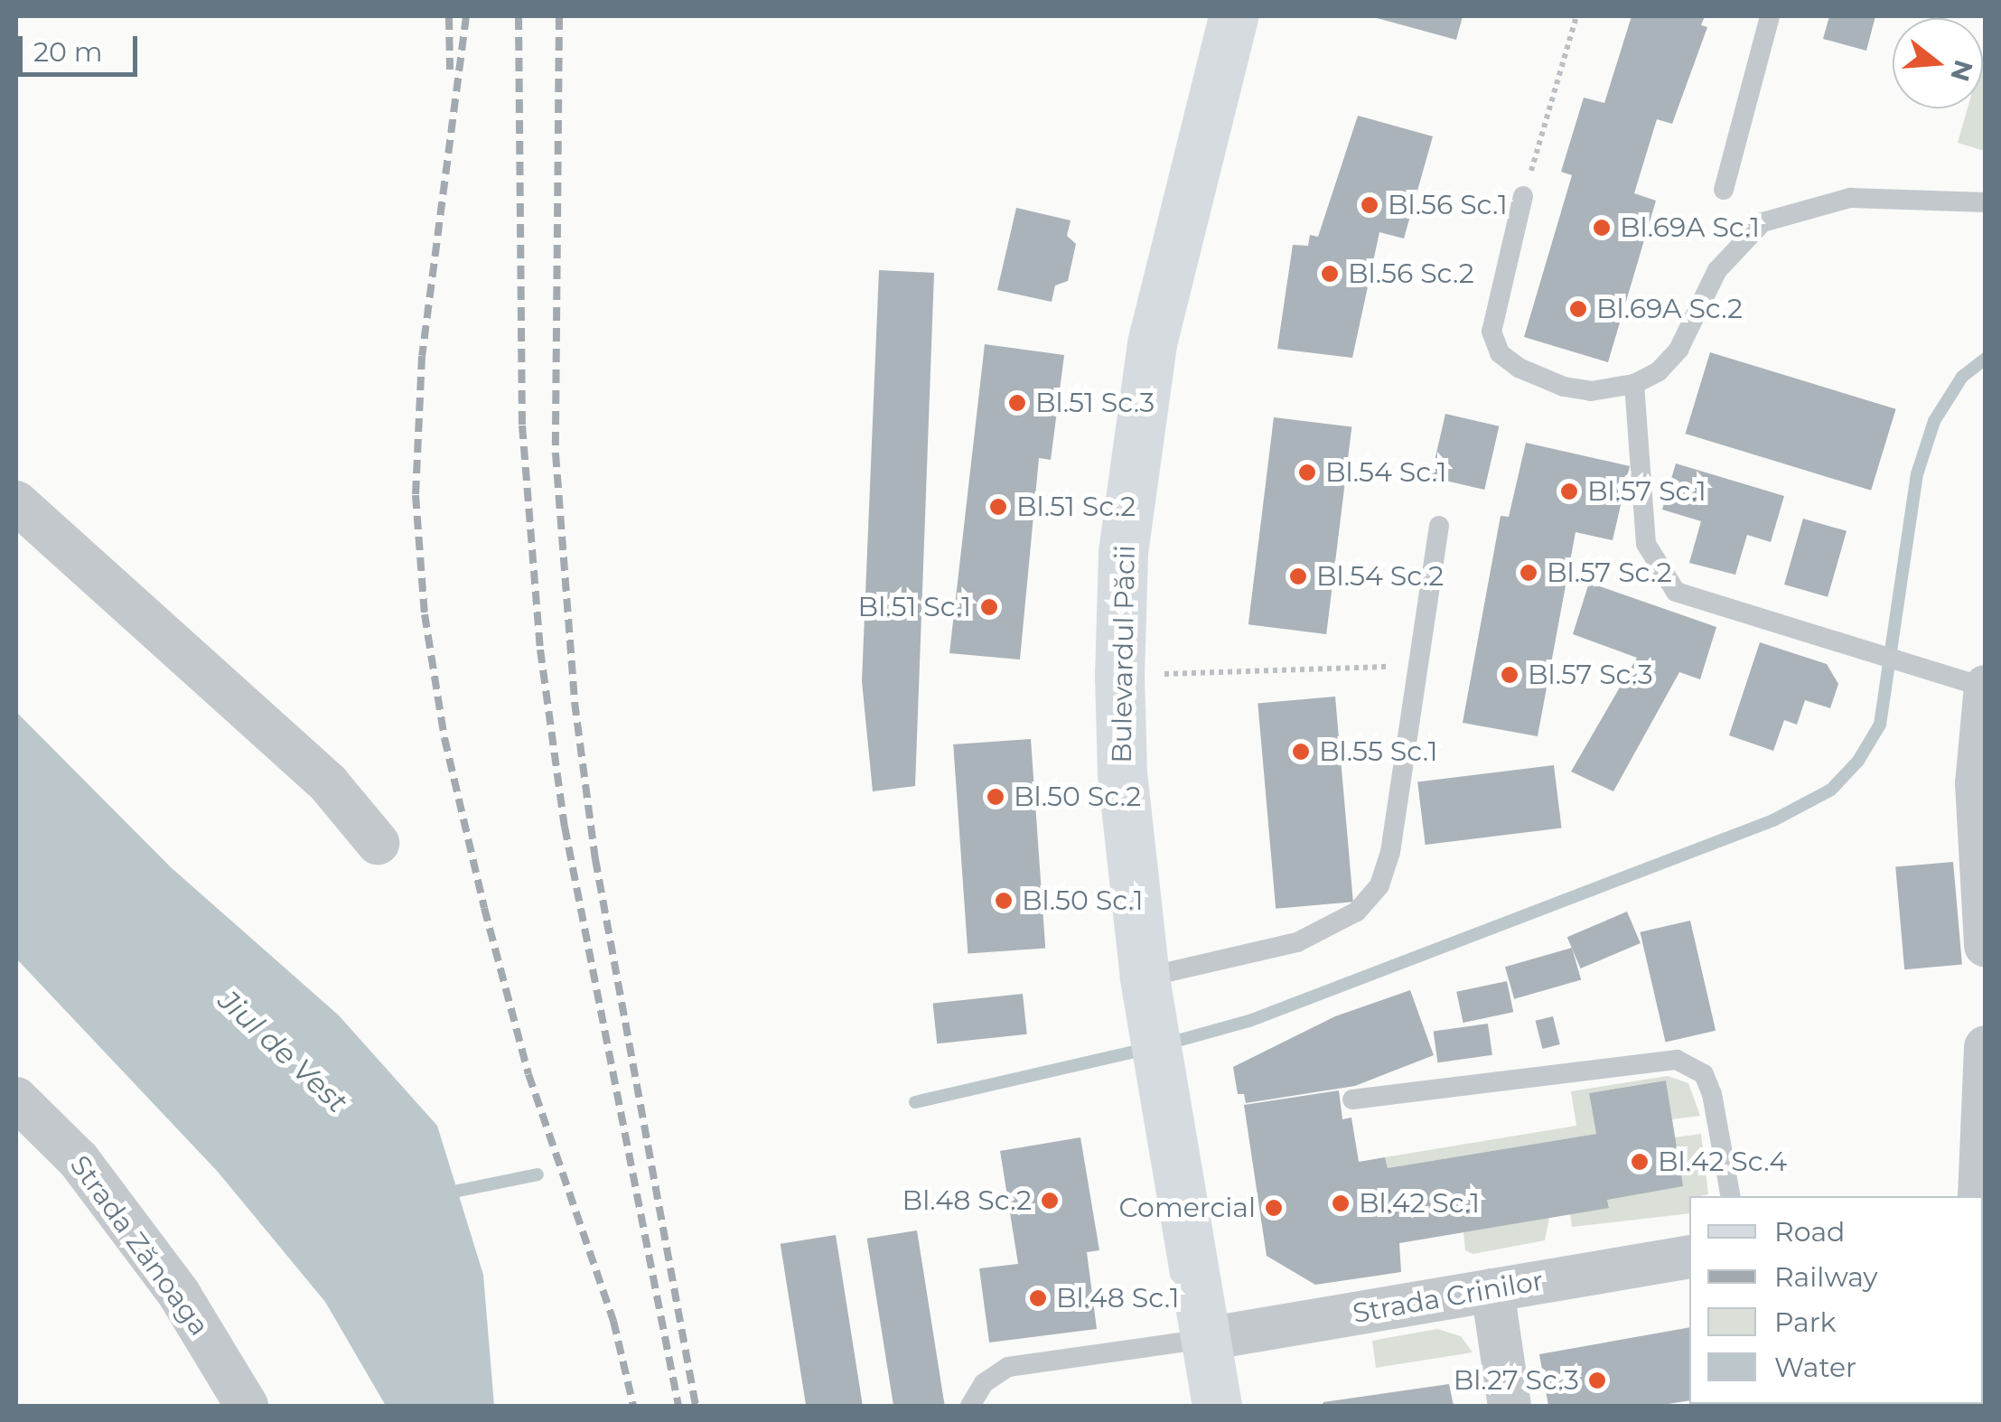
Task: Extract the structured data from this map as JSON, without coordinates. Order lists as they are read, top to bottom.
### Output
{
  "streets": {
    "main road": ["Bulevardul Păcii"],
    "street": ["Strada Zănoaga", "Strada Crinilor"]
  },
  "crossings": [
    ["Bulevardul Păcii", "Strada Crinilor"]
  ],
  "water": ["Jiul de Vest"],
  "places": [
    "Bl.56 Sc.1",
    "Bl.69A Sc.1",
    "Bl.56 Sc.2",
    "Bl.69A Sc.2",
    "Bl.51 Sc.3",
    "Bl.54 Sc.1",
    "Bl.57 Sc.1",
    "Bl.51 Sc.2",
    "Bl.57 Sc.2",
    "Bl.54 Sc.2",
    "Bl.51 Sc.1",
    "Bl.57 Sc.3",
    "Bl.55 Sc.1",
    "Bl.50 Sc.2",
    "Bl.50 Sc.1",
    "Bl.42 Sc.4",
    "Bl.48 Sc.2",
    "Bl.42 Sc.1",
    "Comercial",
    "Bl.48 Sc.1",
    "Bl.27 Sc.3"
  ],
  "legend": [
    "Road",
    "Railway",
    "Park",
    "Water"
  ],
  "scale_bar": "20 m",
  "north": "right"
}
